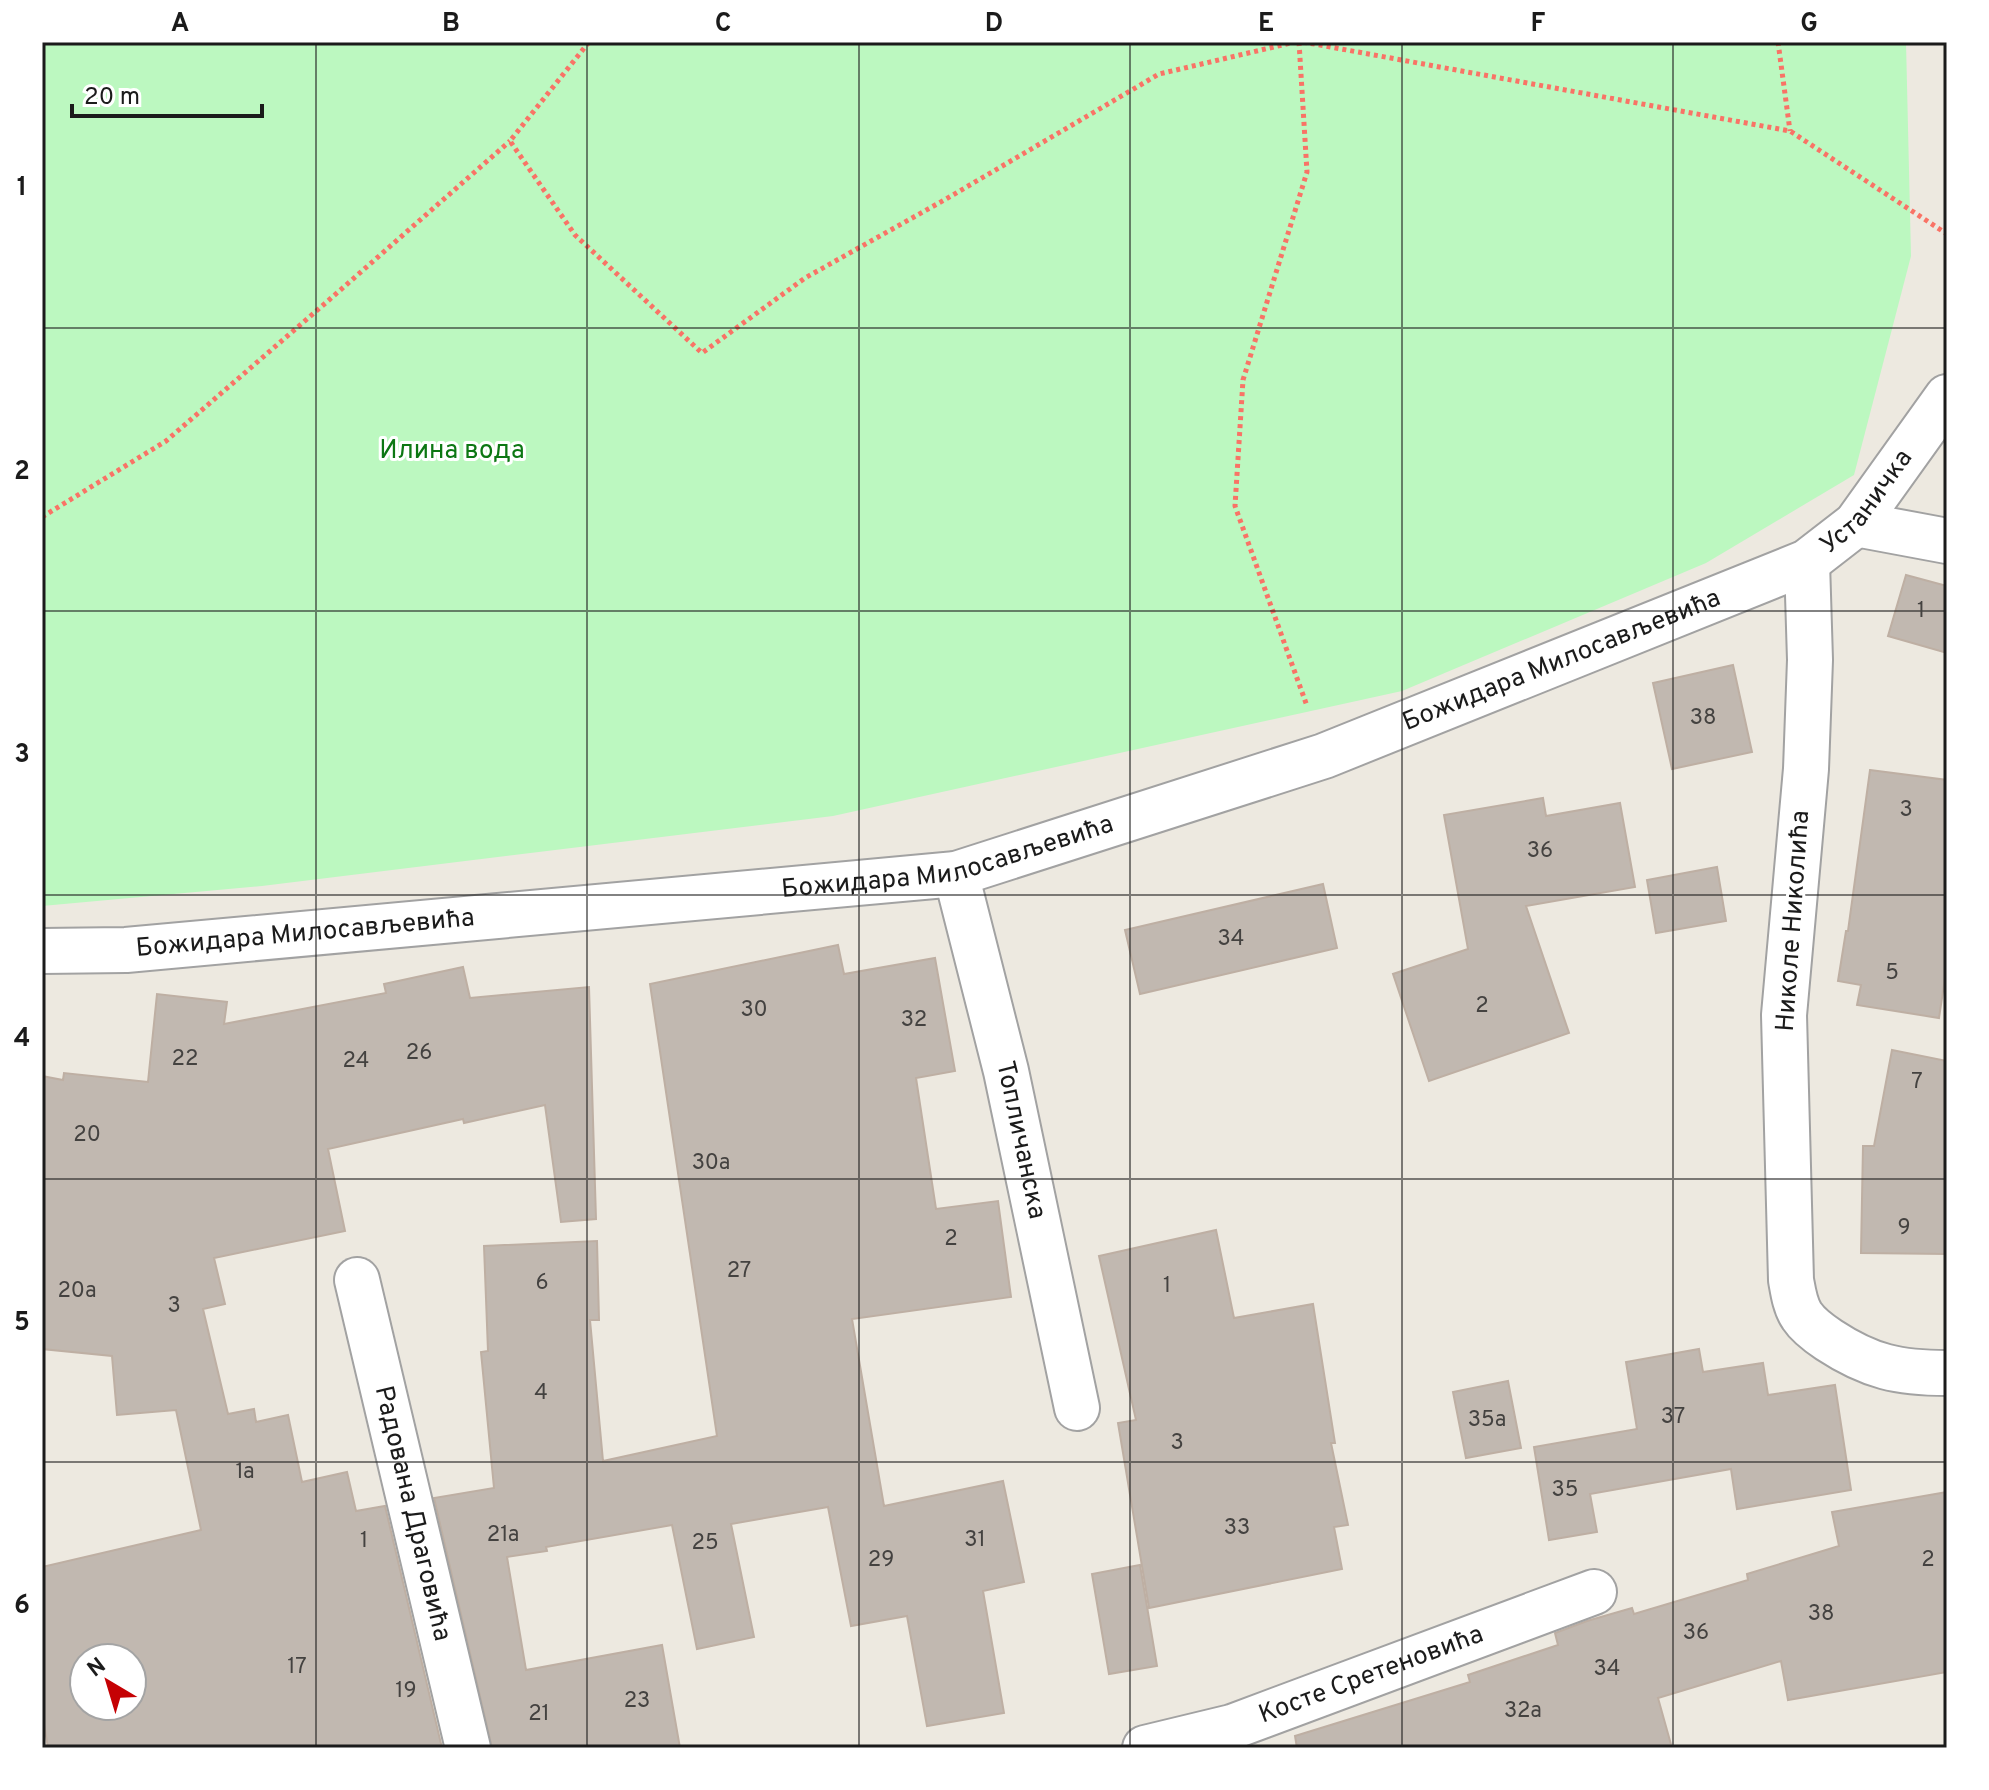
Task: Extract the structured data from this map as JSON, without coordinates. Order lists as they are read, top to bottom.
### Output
{
  "streets": {
    "street": [
      "Устаничка",
      "Божидара Милосављевића",
      "Николе Николића",
      "Топличанска",
      "Радована Драговића",
      "Косте Сретеновића"
    ]
  },
  "crossings": [
    ["Устаничка", "Божидара Милосављевића"],
    ["Устаничка", "Николе Николића"],
    ["Божидара Милосављевића", "Николе Николића"],
    ["Божидара Милосављевића", "Топличанска"]
  ],
  "parks": ["Илина вода"],
  "house_numbers": [
    "1",
    "38",
    "3",
    "36",
    "34",
    "5",
    "2",
    "30",
    "32",
    "26",
    "22",
    "24",
    "7",
    "20",
    "30a",
    "9",
    "2",
    "27",
    "6",
    "1",
    "20a",
    "3",
    "4",
    "37",
    "35a",
    "3",
    "1a",
    "35",
    "33",
    "21a",
    "31",
    "1",
    "25",
    "29",
    "2",
    "38",
    "36",
    "17",
    "34",
    "19",
    "23",
    "32a",
    "21"
  ],
  "scale_bar": "20 m",
  "north": "top left",
  "grid": {
    "columns": [
      "A",
      "B",
      "C",
      "D",
      "E",
      "F",
      "G"
    ],
    "rows": [
      "1",
      "2",
      "3",
      "4",
      "5",
      "6"
    ]
  }
}
